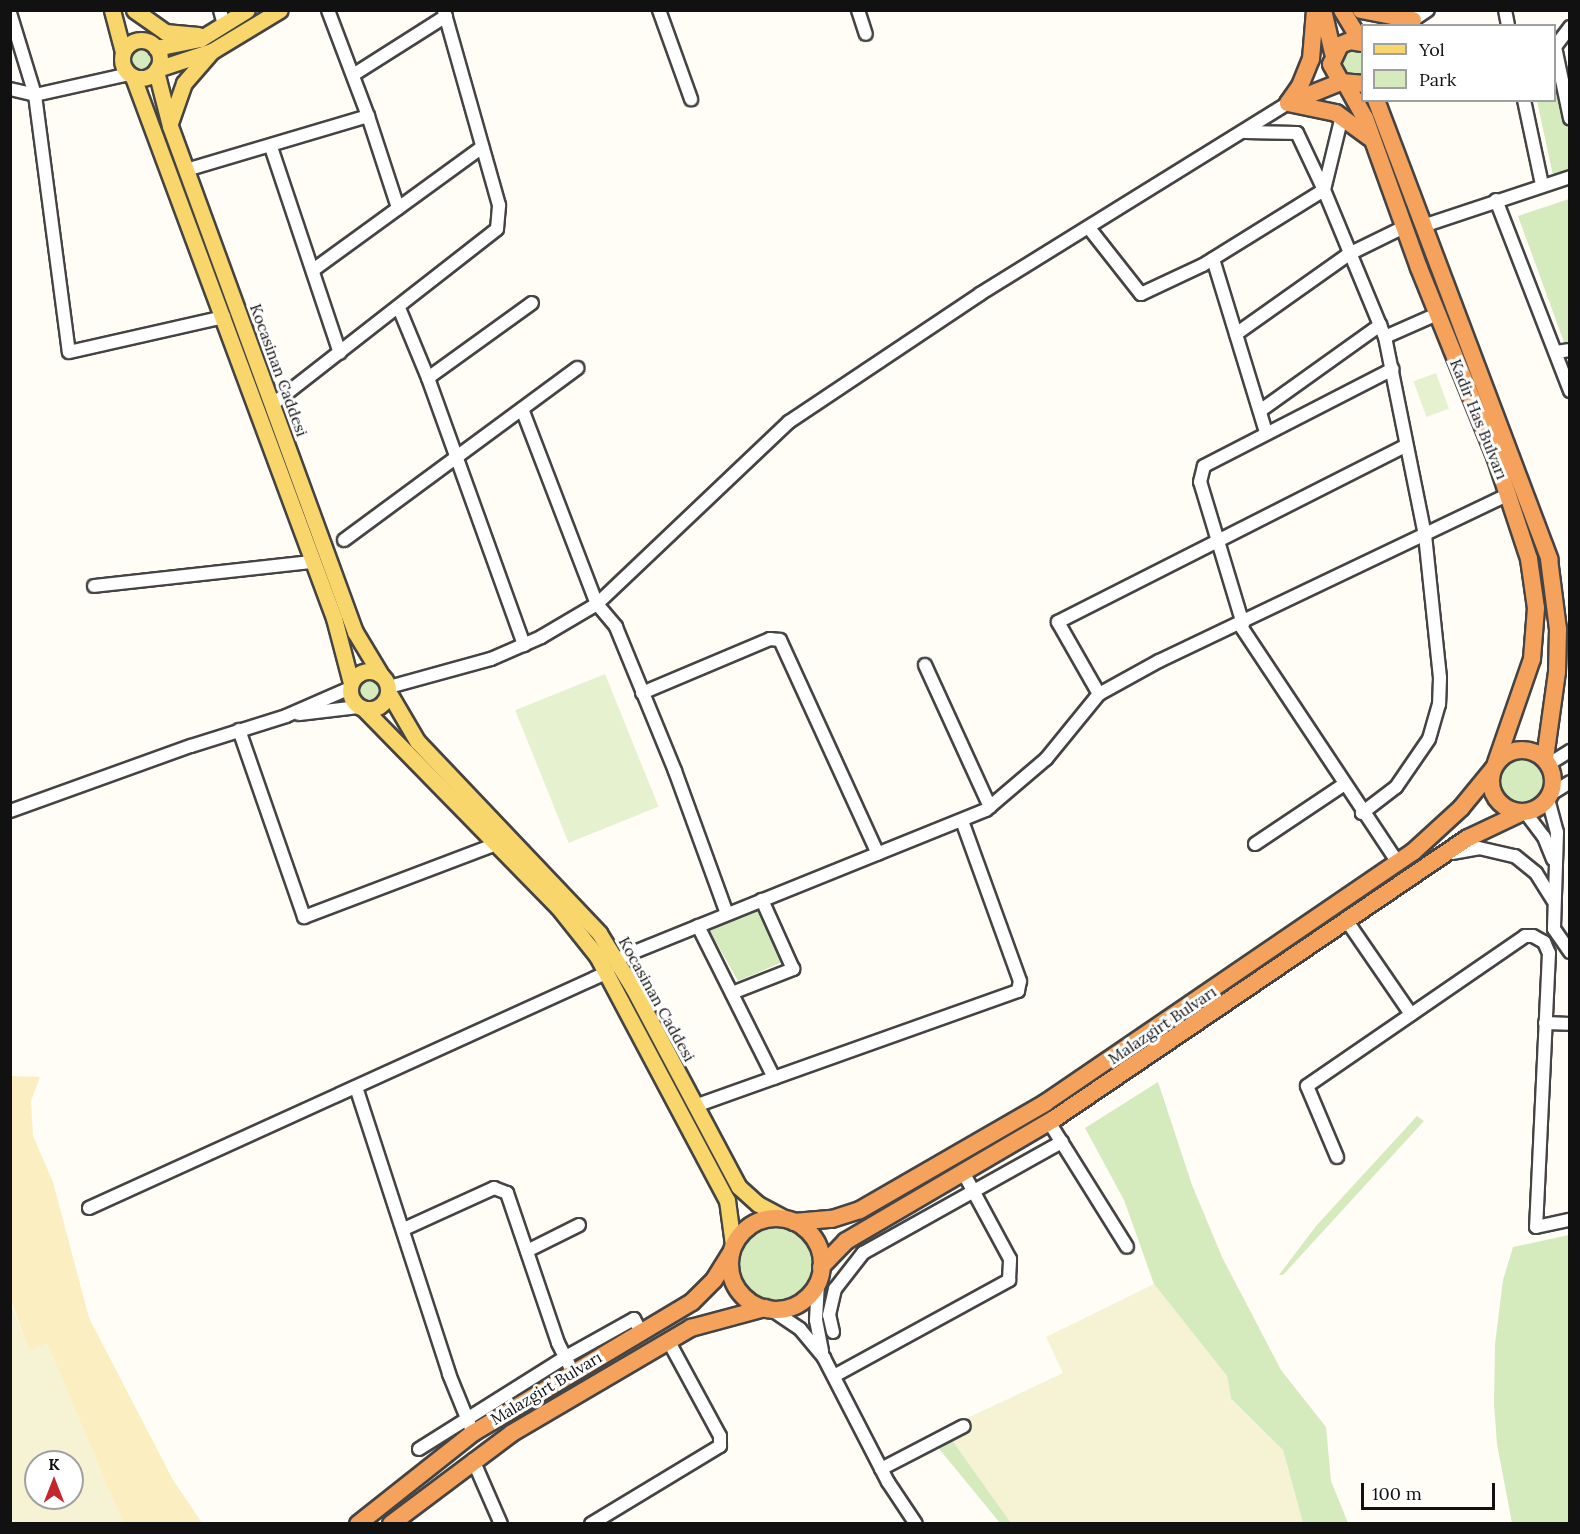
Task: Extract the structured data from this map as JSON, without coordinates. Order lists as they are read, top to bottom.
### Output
{
  "streets": {
    "highway": ["Kadir Has Bulvarı", "Malazgirt Bulvarı"],
    "main road": ["Kocasinan Caddesi"]
  },
  "crossings": [
    ["Kocasinan Caddesi", "Malazgirt Bulvarı"],
    ["Kadir Has Bulvarı", "Malazgirt Bulvarı"]
  ],
  "legend": ["Yol", "Park"],
  "scale_bar": "100 m",
  "north": "top"
}
